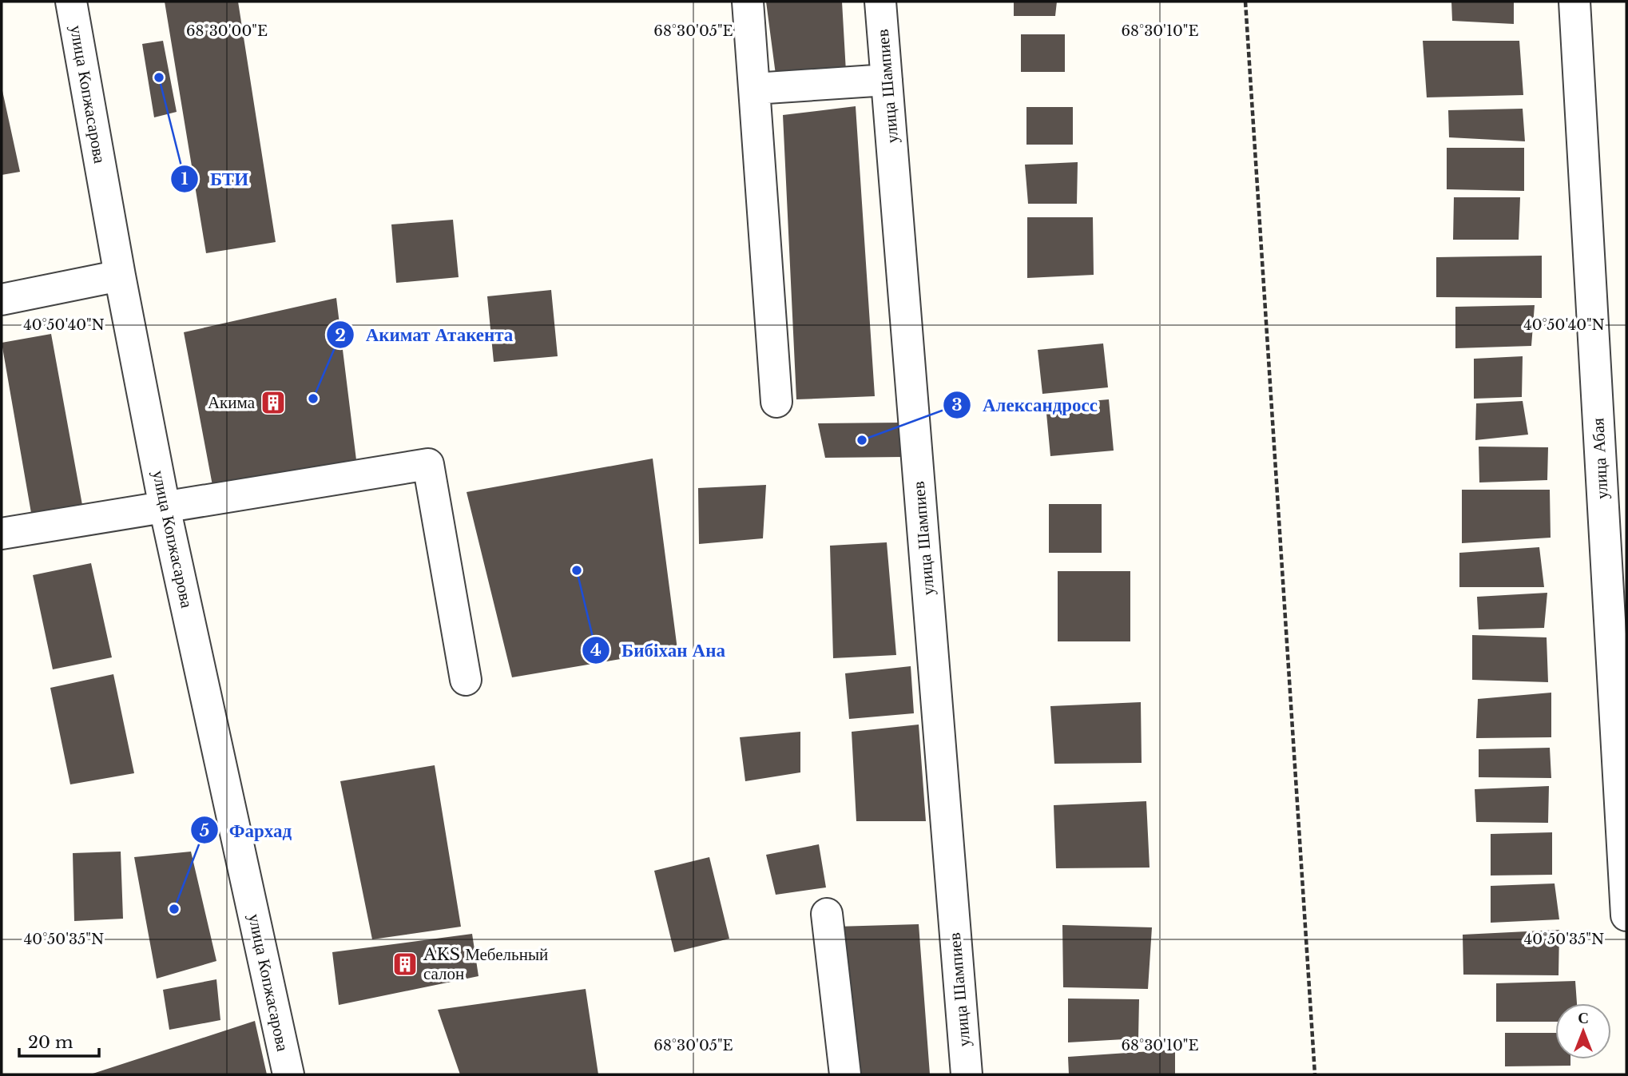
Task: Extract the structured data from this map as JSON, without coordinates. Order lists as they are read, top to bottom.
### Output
{
  "streets": {
    "street": ["улица Шампиев", "улица Копжасарова", "улица Абая"]
  },
  "places": {
    "other": [
      "БТИ",
      "Акимат Атакента",
      "Александросс",
      "Бибіхан Ана",
      "Фархад"
    ],
    "building": ["Акима", "AKS Мебельный салон"]
  },
  "scale_bar": "20 m",
  "north": "top",
  "coordinates": [
    "68°30'00\"E",
    "68°30'05\"E",
    "68°30'10\"E",
    "40°50'40\"N",
    "40°50'35\"N"
  ]
}
